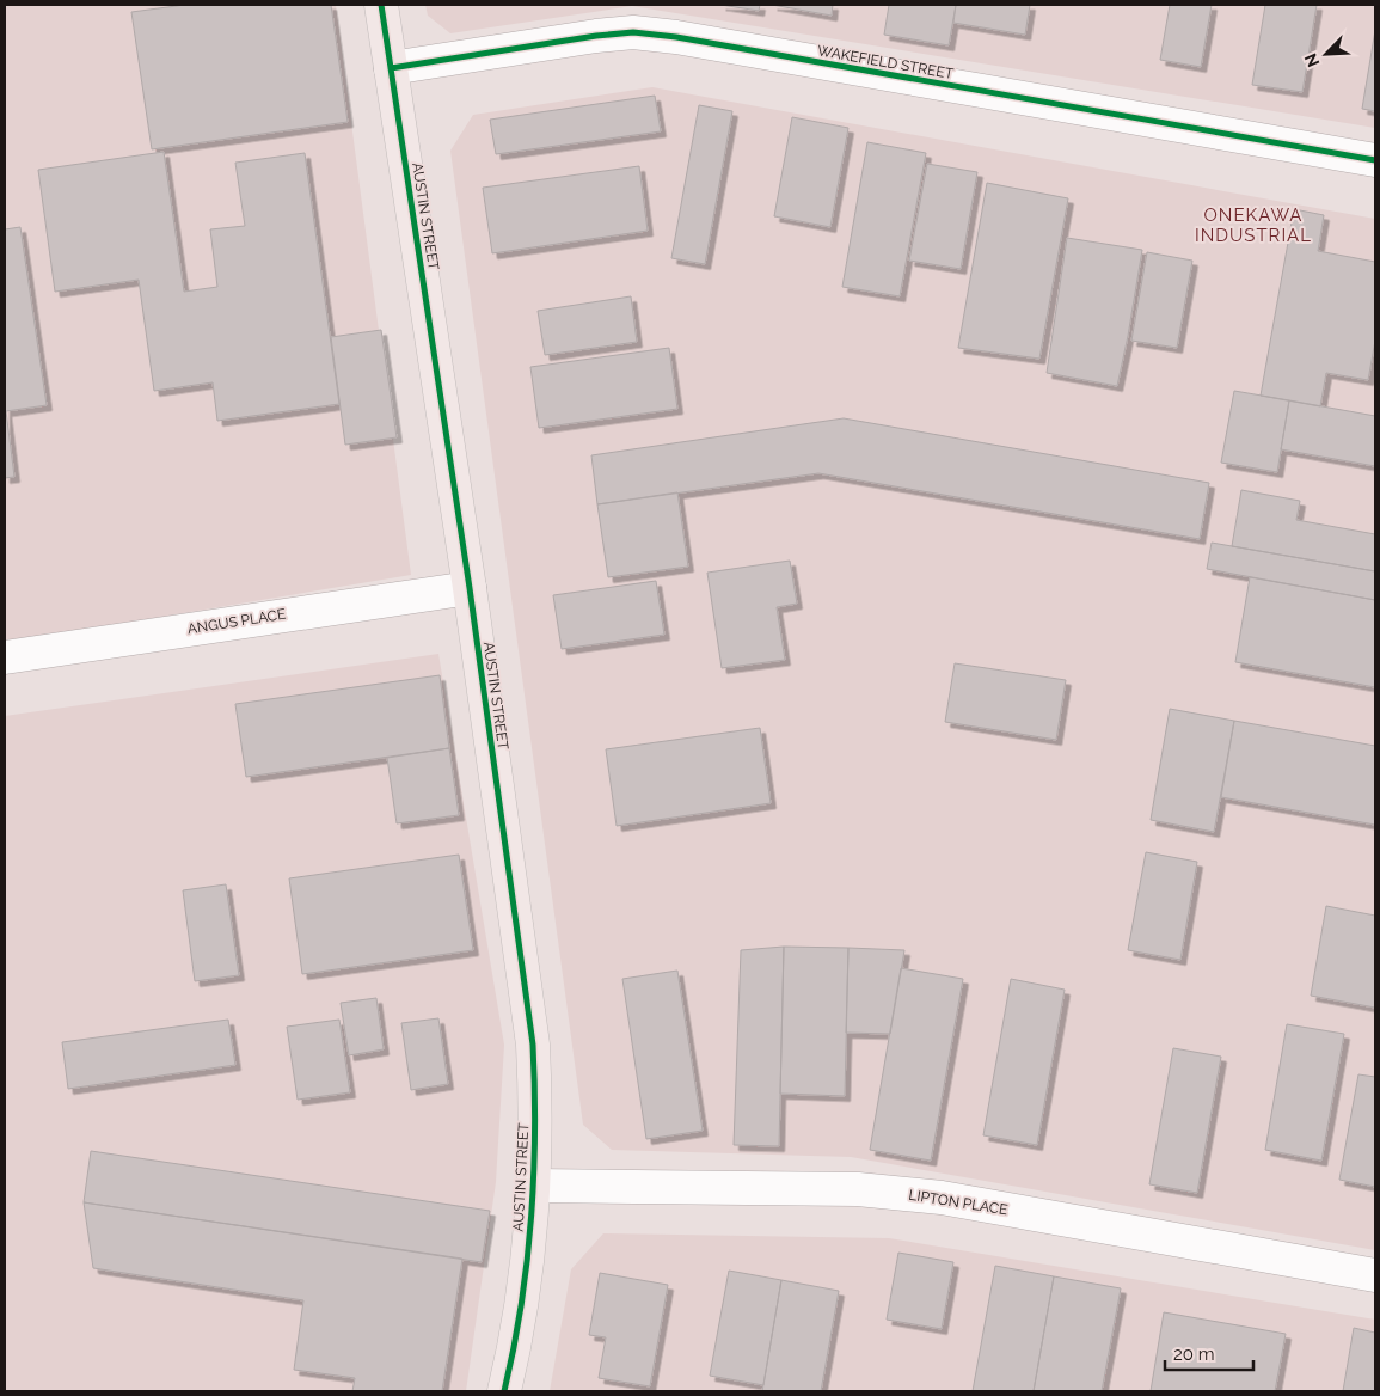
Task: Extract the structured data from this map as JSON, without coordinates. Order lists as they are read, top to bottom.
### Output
{
  "streets": {
    "main road": ["AUSTIN STREET"],
    "street": ["WAKEFIELD STREET", "ANGUS PLACE", "LIPTON PLACE"]
  },
  "crossings": [
    ["WAKEFIELD STREET", "AUSTIN STREET"],
    ["AUSTIN STREET", "ANGUS PLACE"],
    ["AUSTIN STREET", "LIPTON PLACE"]
  ],
  "districts": ["ONEKAWA INDUSTRIAL"],
  "scale_bar": "20 m",
  "north": "bottom left"
}
